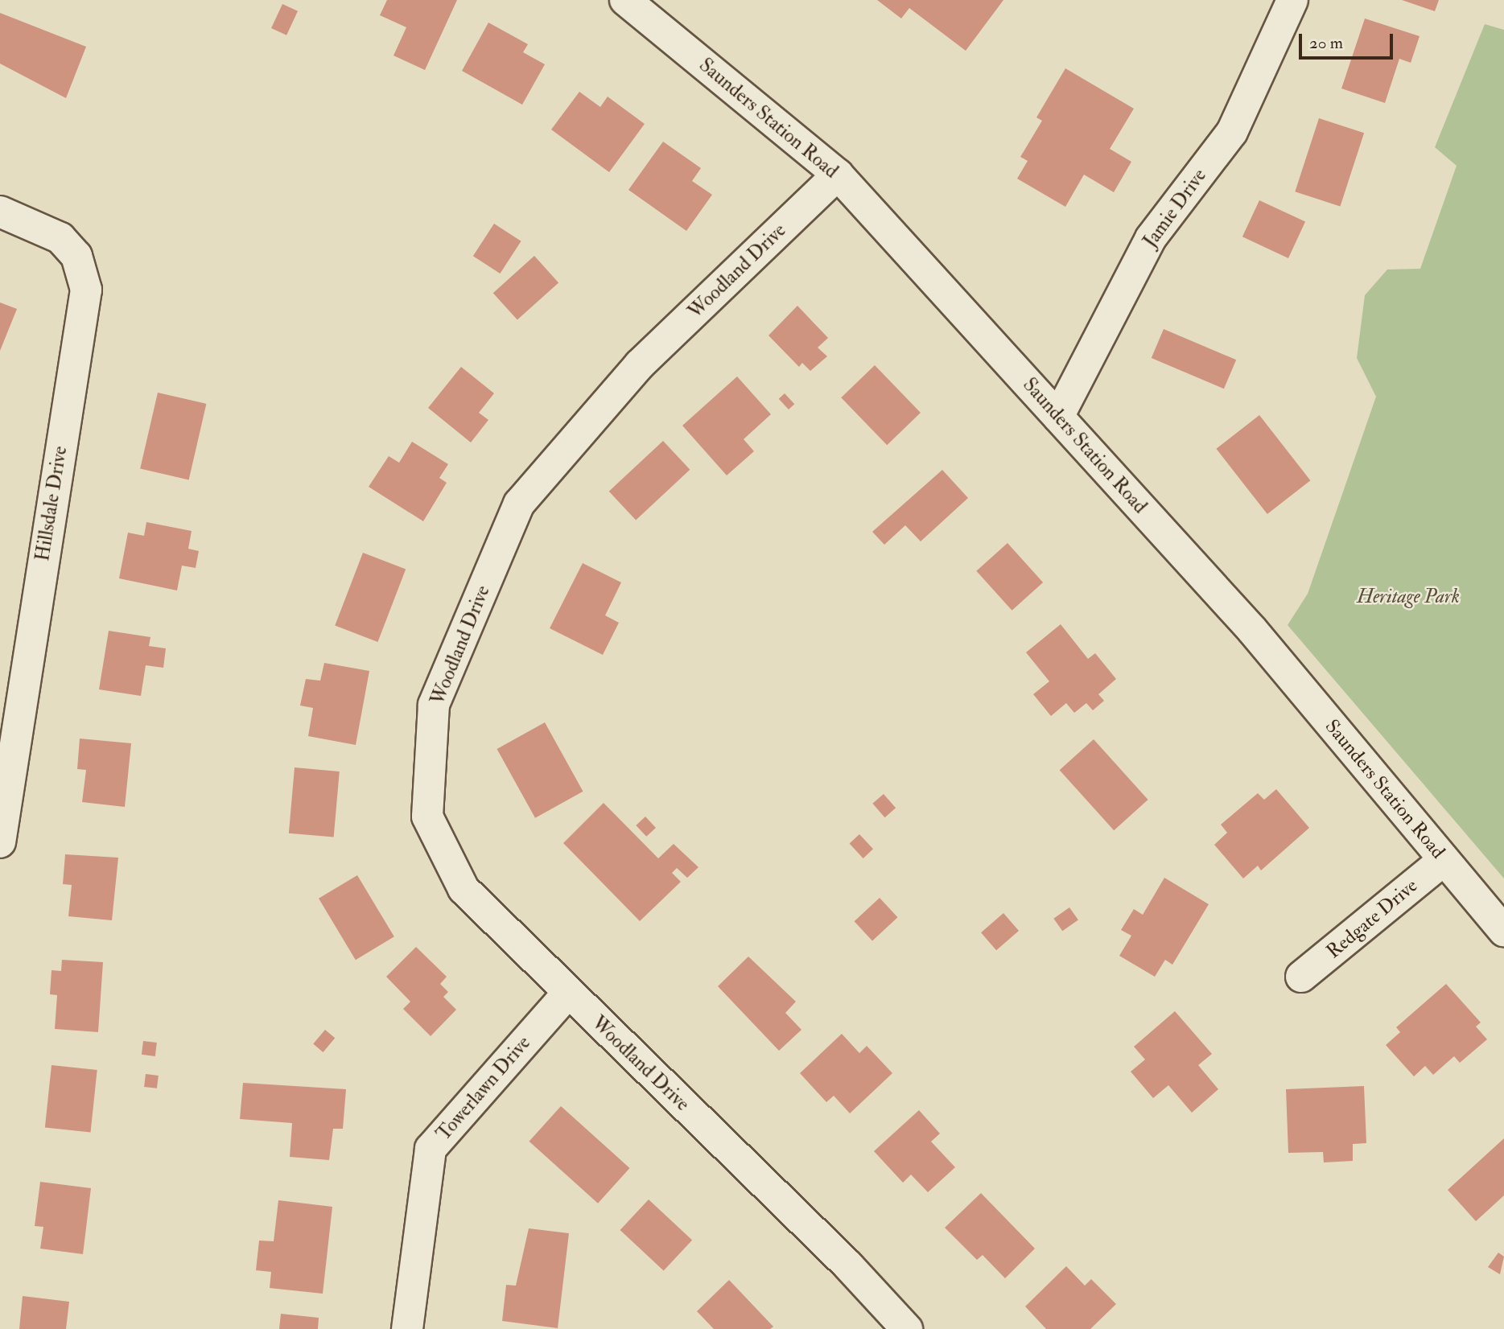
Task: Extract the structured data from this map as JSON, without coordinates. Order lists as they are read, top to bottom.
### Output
{
  "streets": {
    "street": [
      "Saunders Station Road",
      "Jamie Drive",
      "Woodland Drive",
      "Hillsdale Drive",
      "Redgate Drive",
      "Towerlawn Drive"
    ]
  },
  "crossings": [
    ["Saunders Station Road", "Jamie Drive"],
    ["Saunders Station Road", "Woodland Drive"],
    ["Saunders Station Road", "Redgate Drive"],
    ["Woodland Drive", "Towerlawn Drive"]
  ],
  "parks": ["Heritage Park"],
  "scale_bar": "20 m"
}
